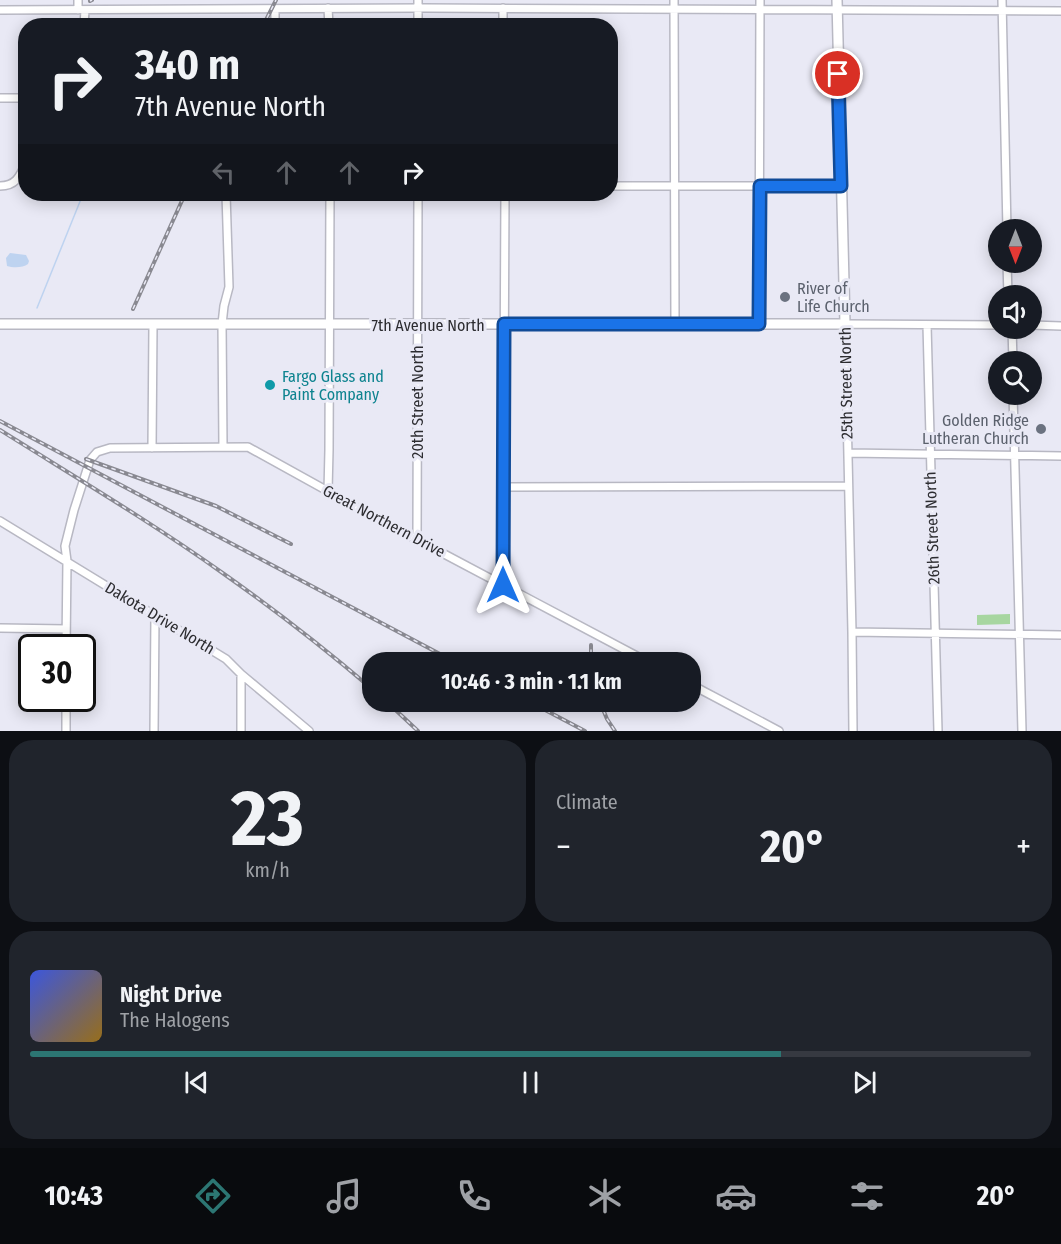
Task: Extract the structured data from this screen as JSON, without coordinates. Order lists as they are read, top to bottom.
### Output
{
  "streets": {
    "main road": ["7th Avenue North", "25th Street North"],
    "street": [
      "20th Street North",
      "Great Northern Drive",
      "26th Street North",
      "Dakota Drive North"
    ]
  },
  "crossings": [
    ["7th Avenue North", "25th Street North"],
    ["7th Avenue North", "20th Street North"],
    ["7th Avenue North", "26th Street North"],
    ["20th Street North", "Great Northern Drive"],
    ["Great Northern Drive", "Dakota Drive North"]
  ],
  "places": ["River of Life Church", "Fargo Glass and Paint Company", "Golden Ridge Lutheran Church"],
  "north": "bottom",
  "page": {
    "turn": ["340 m", "7th Avenue North"],
    "limit": "30",
    "trip": "10:46 · 3 min · 1.1 km",
    "tile": [
      ["23", "km/h"],
      "Climate"
    ],
    "heat": ["−", "20°", "+"],
    "song": ["Night Drive", "The Halogens"],
    "tabs": ["10:43", "20°"]
  }
}
